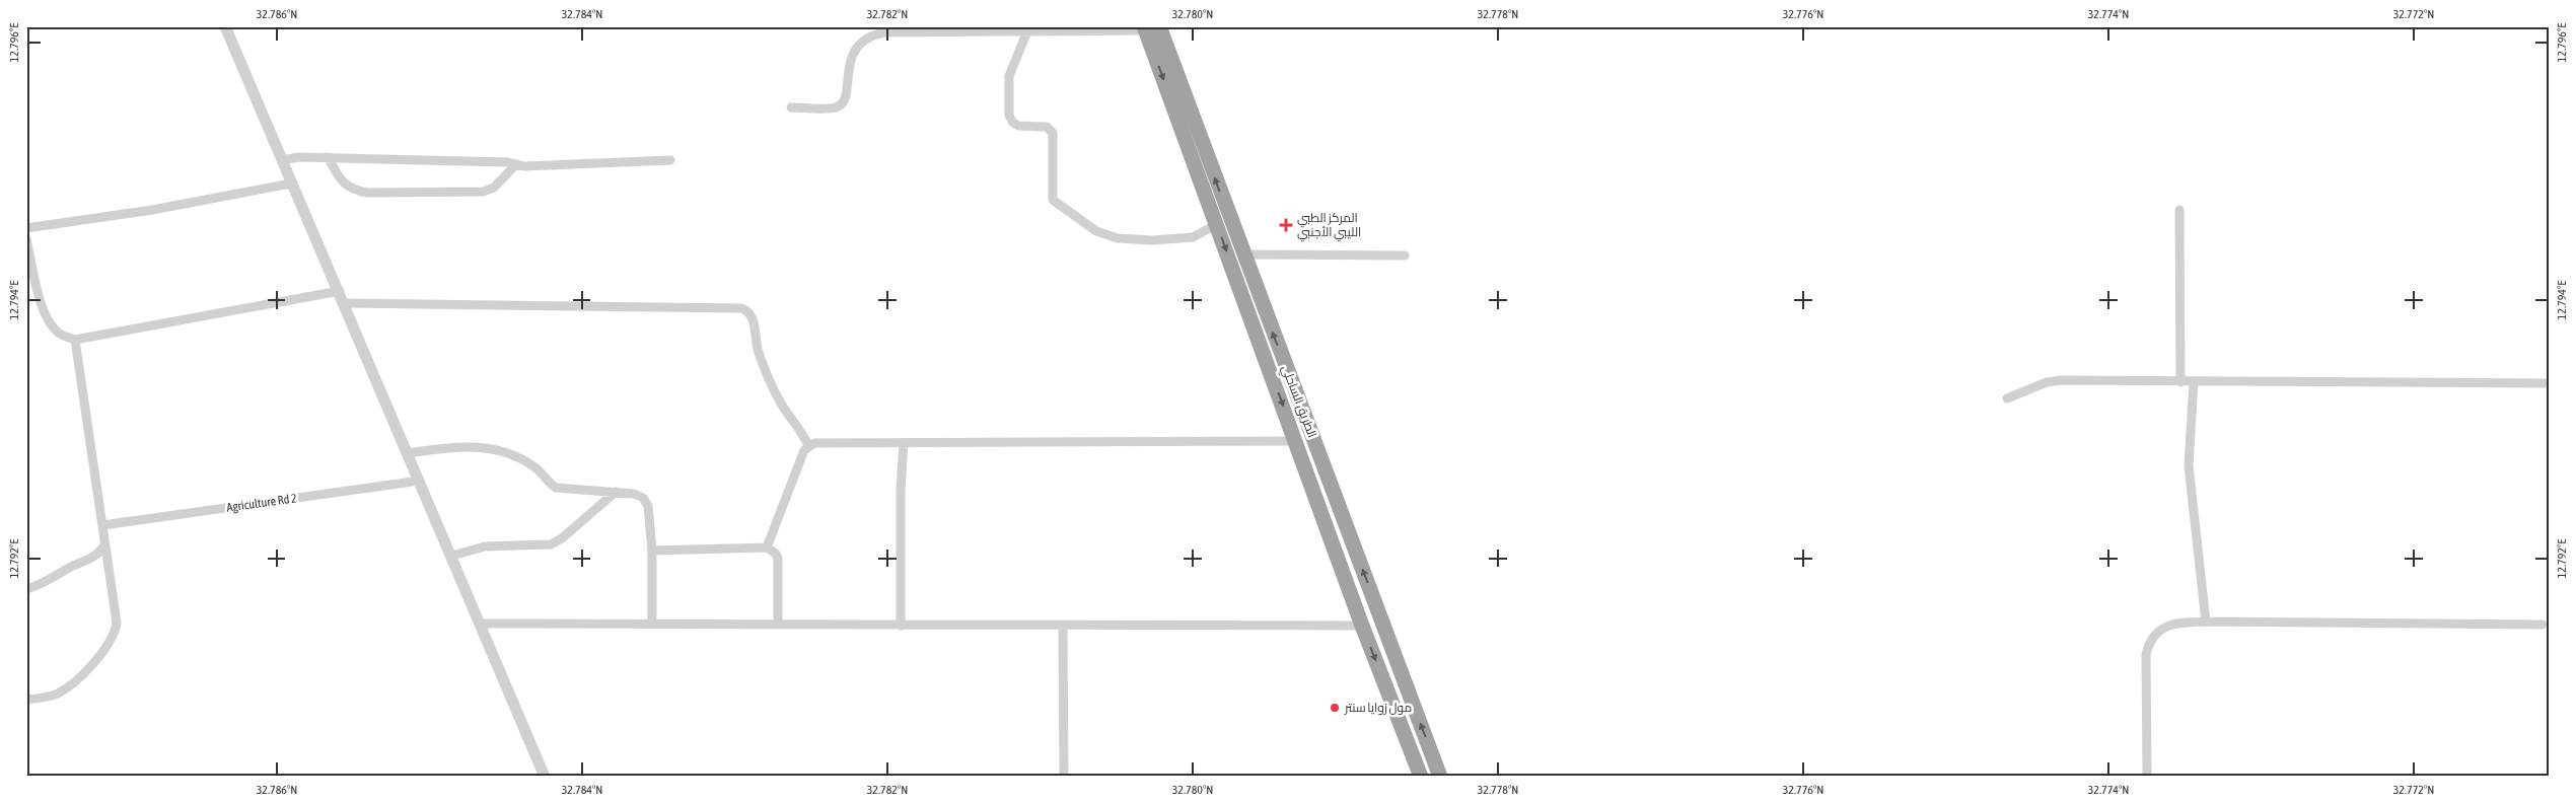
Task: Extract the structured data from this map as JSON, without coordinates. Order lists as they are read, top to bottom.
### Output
{
  "streets": {
    "highway": ["الطريق الساحلي"],
    "street": ["Agriculture Rd 2"]
  },
  "places": {
    "health": ["المركز الطبي الليبي الأجنبي"],
    "other": ["مول زوايا سنتر"]
  },
  "coordinates": [
    "32.786°N",
    "32.784°N",
    "32.782°N",
    "32.780°N",
    "32.778°N",
    "32.776°N",
    "32.774°N",
    "32.772°N",
    "12.796°E",
    "12.794°E",
    "12.792°E"
  ]
}
